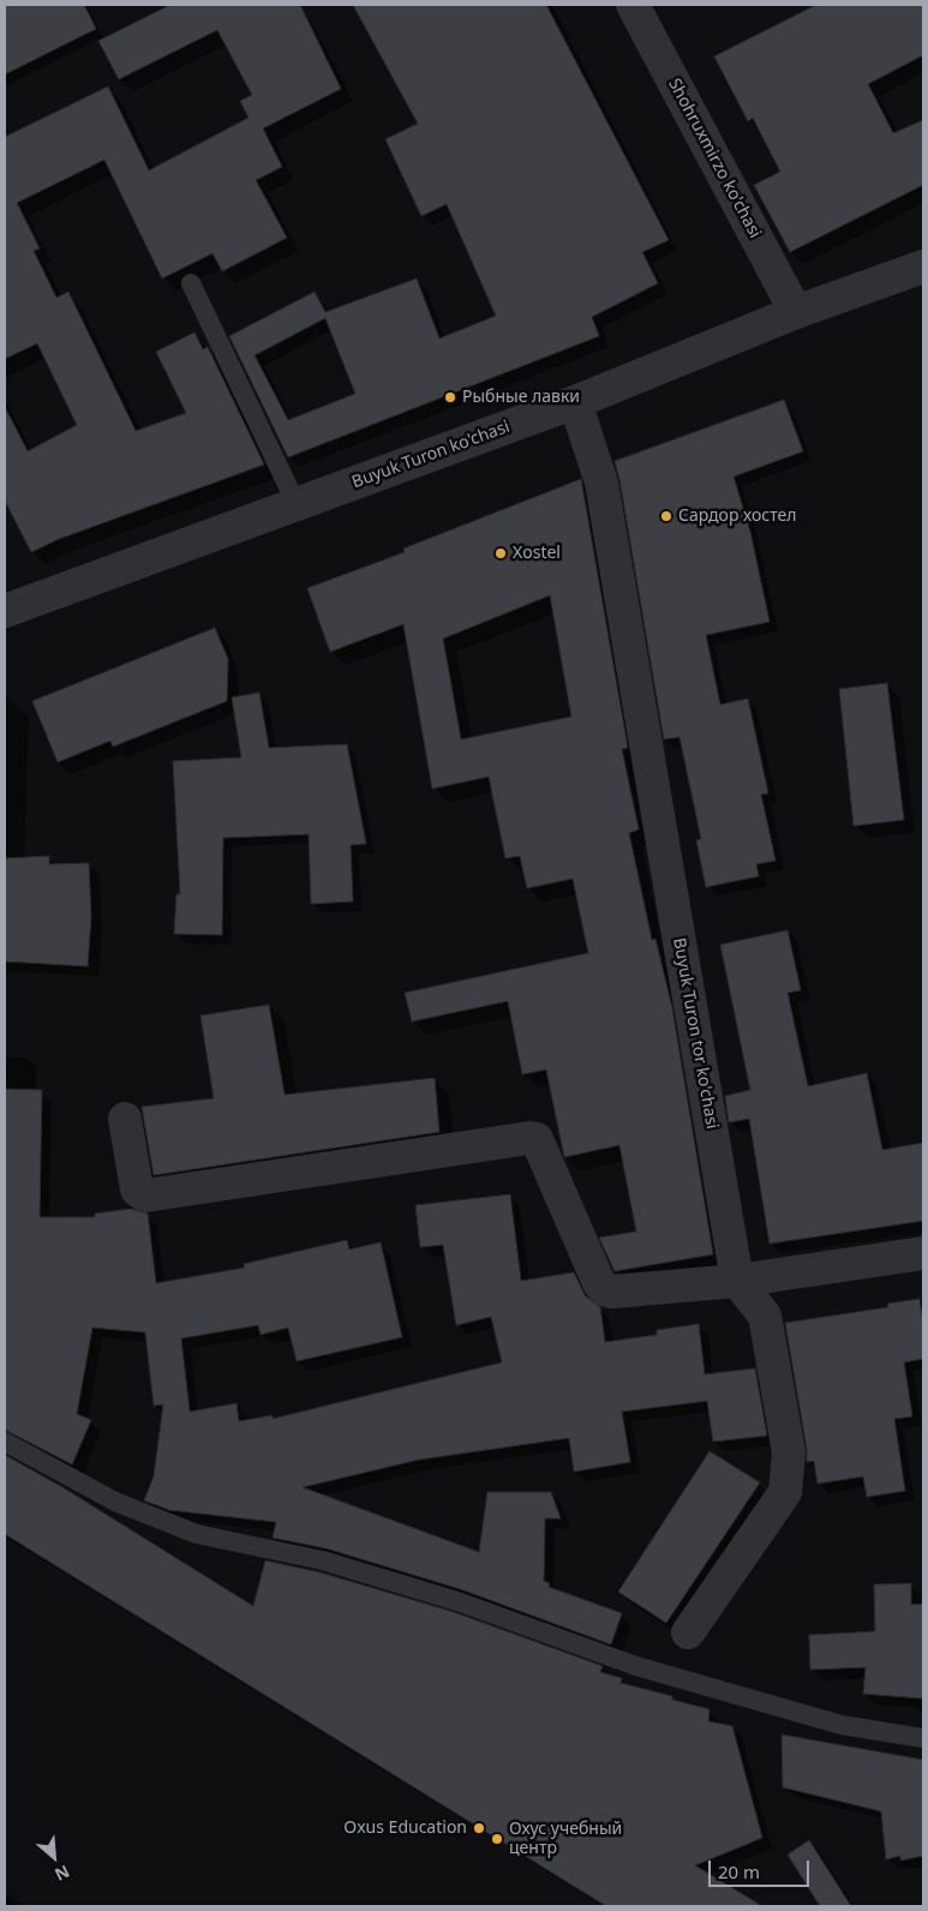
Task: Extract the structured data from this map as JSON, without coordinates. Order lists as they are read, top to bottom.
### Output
{
  "streets": {
    "street": ["Shohruxmirzo ko'chasi", "Buyuk Turon ko'chasi", "Buyuk Turon tor ko'chasi"]
  },
  "crossings": [
    ["Shohruxmirzo ko'chasi", "Buyuk Turon ko'chasi"],
    ["Buyuk Turon ko'chasi", "Buyuk Turon tor ko'chasi"]
  ],
  "places": [
    "Рыбные лавки",
    "Сардор хостел",
    "Xostel",
    "Oxus Education",
    "Охус учебный центр"
  ],
  "scale_bar": "20 m",
  "north": "bottom right"
}
